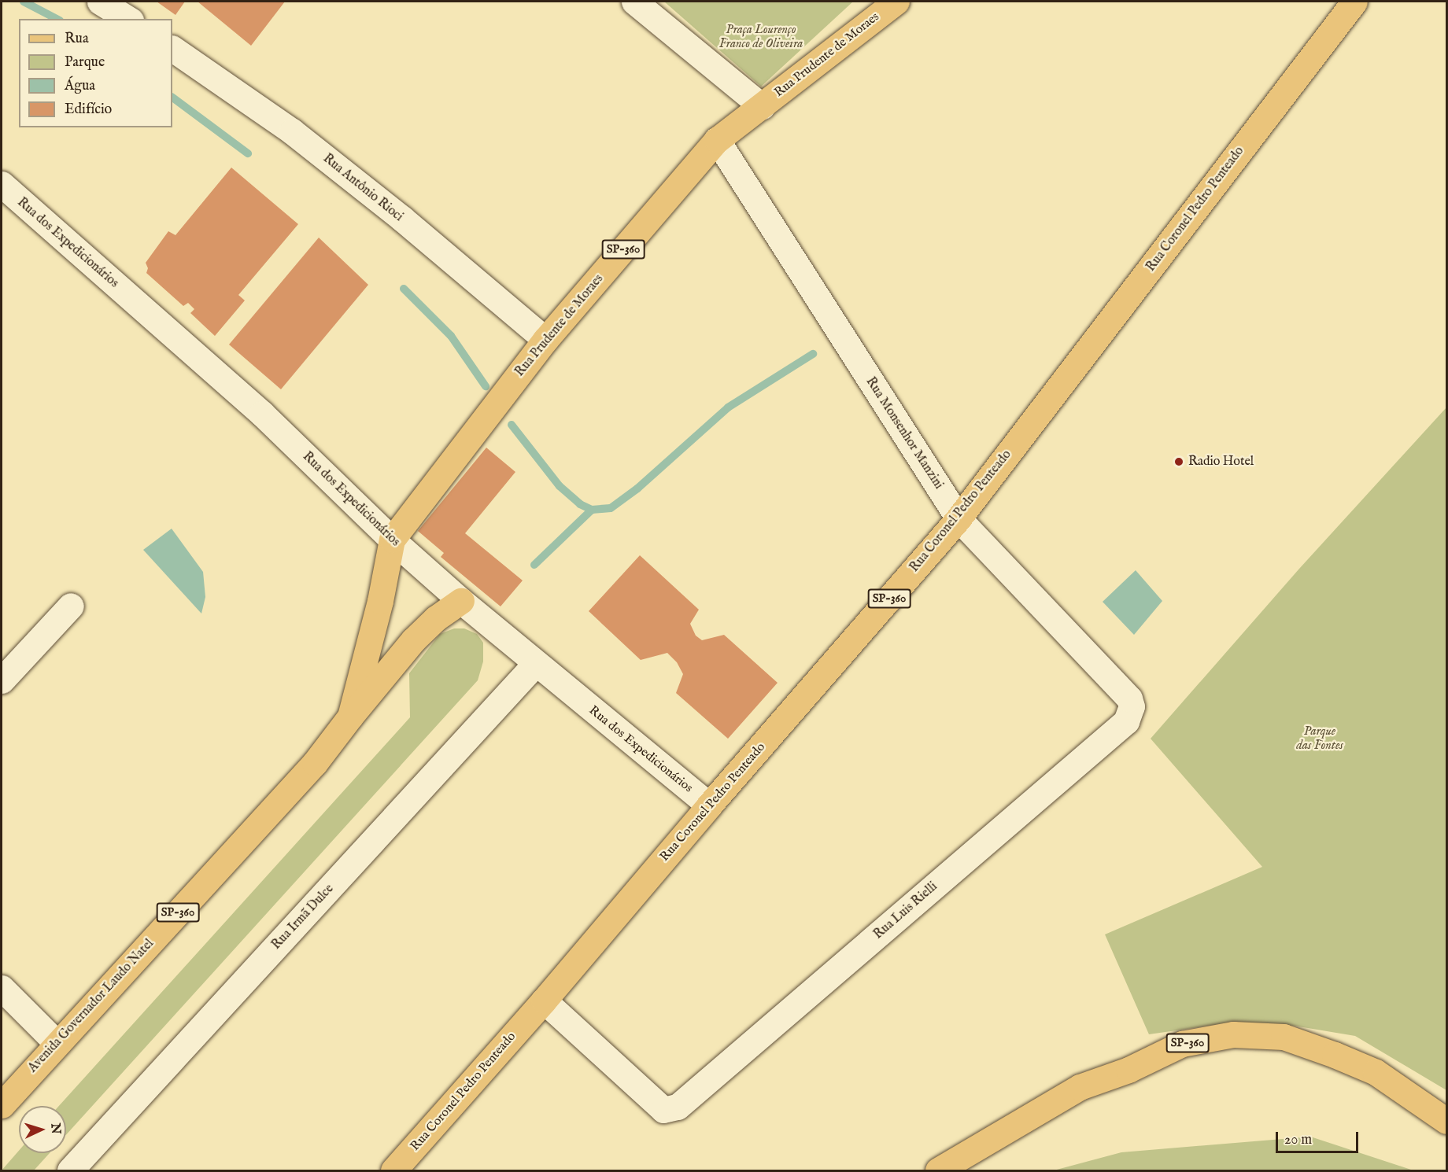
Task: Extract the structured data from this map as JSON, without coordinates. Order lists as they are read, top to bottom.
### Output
{
  "streets": {
    "main road": [
      "Rua Prudente de Moraes",
      "Rua Coronel Pedro Penteado",
      "SP-360",
      "Avenida Governador Laudo Natel"
    ],
    "street": [
      "Rua Antônio Rioci",
      "Rua dos Expedicionários",
      "Rua Monsenhor Manzini",
      "Rua Luis Rielli",
      "Rua Irmã Dulce"
    ]
  },
  "crossings": [
    ["Rua Prudente de Moraes", "Rua Antônio Rioci"],
    ["Rua Prudente de Moraes", "Rua dos Expedicionários"],
    ["Rua Prudente de Moraes", "Rua Monsenhor Manzini"],
    ["Rua Prudente de Moraes", "Avenida Governador Laudo Natel"],
    ["Rua Coronel Pedro Penteado", "Rua dos Expedicionários"],
    ["Rua Coronel Pedro Penteado", "Rua Monsenhor Manzini"],
    ["Rua Coronel Pedro Penteado", "Rua Luis Rielli"],
    ["Rua dos Expedicionários", "Rua Irmã Dulce"],
    ["Rua dos Expedicionários", "Avenida Governador Laudo Natel"],
    ["Rua Monsenhor Manzini", "Rua Luis Rielli"]
  ],
  "parks": ["Praça Lourenço Franco de Oliveira", "Parque das Fontes"],
  "places": ["Radio Hotel"],
  "legend": [
    "Rua",
    "Parque",
    "Água",
    "Edifício"
  ],
  "scale_bar": "20 m",
  "north": "right"
}
